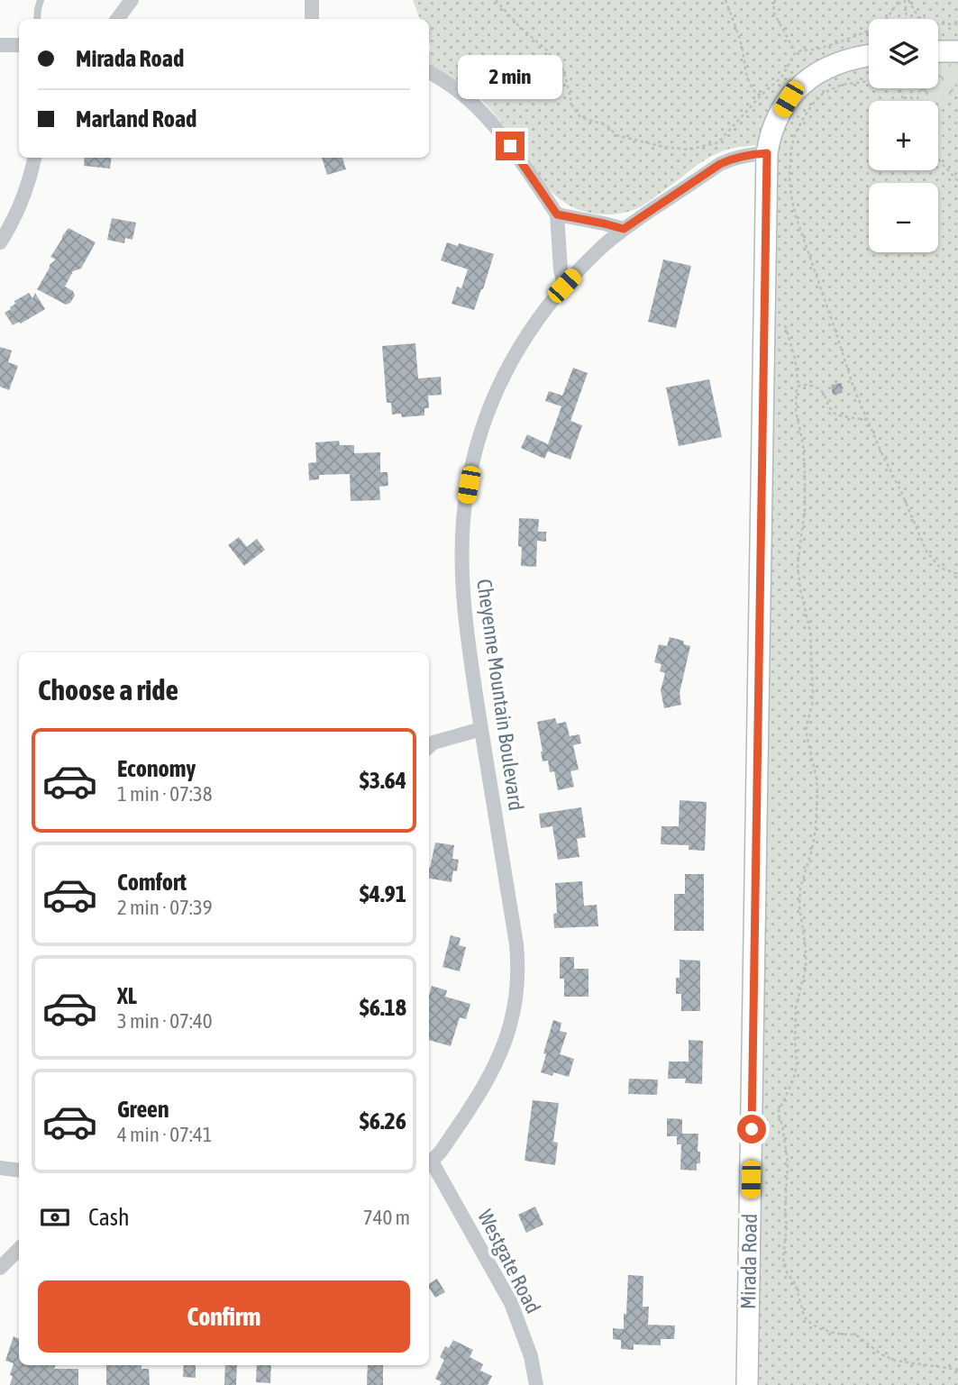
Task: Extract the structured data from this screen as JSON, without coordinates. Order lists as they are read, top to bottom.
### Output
{
  "streets": {
    "street": ["Cheyenne Mountain Boulevard", "Westgate Road", "Mirada Road"]
  },
  "crossings": [
    ["Cheyenne Mountain Boulevard", "Westgate Road"],
    ["Cheyenne Mountain Boulevard", "Mirada Road"]
  ],
  "page": {
    "map_buttons": ["+", "−"],
    "banner": ["Mirada Road", "Marland Road"],
    "bubble": "2 min",
    "heading": "Choose a ride",
    "list": [
      {
        "name": "Economy",
        "note": "1 min · 07:38",
        "value": "$3.64"
      },
      {
        "name": "Comfort",
        "note": "2 min · 07:39",
        "value": "$4.91"
      },
      {
        "name": "XL",
        "note": "3 min · 07:40",
        "value": "$6.18"
      },
      {
        "name": "Green",
        "note": "4 min · 07:41",
        "value": "$6.26"
      }
    ],
    "pay": ["Cash", "740 m"],
    "buttons": "Confirm"
  }
}
